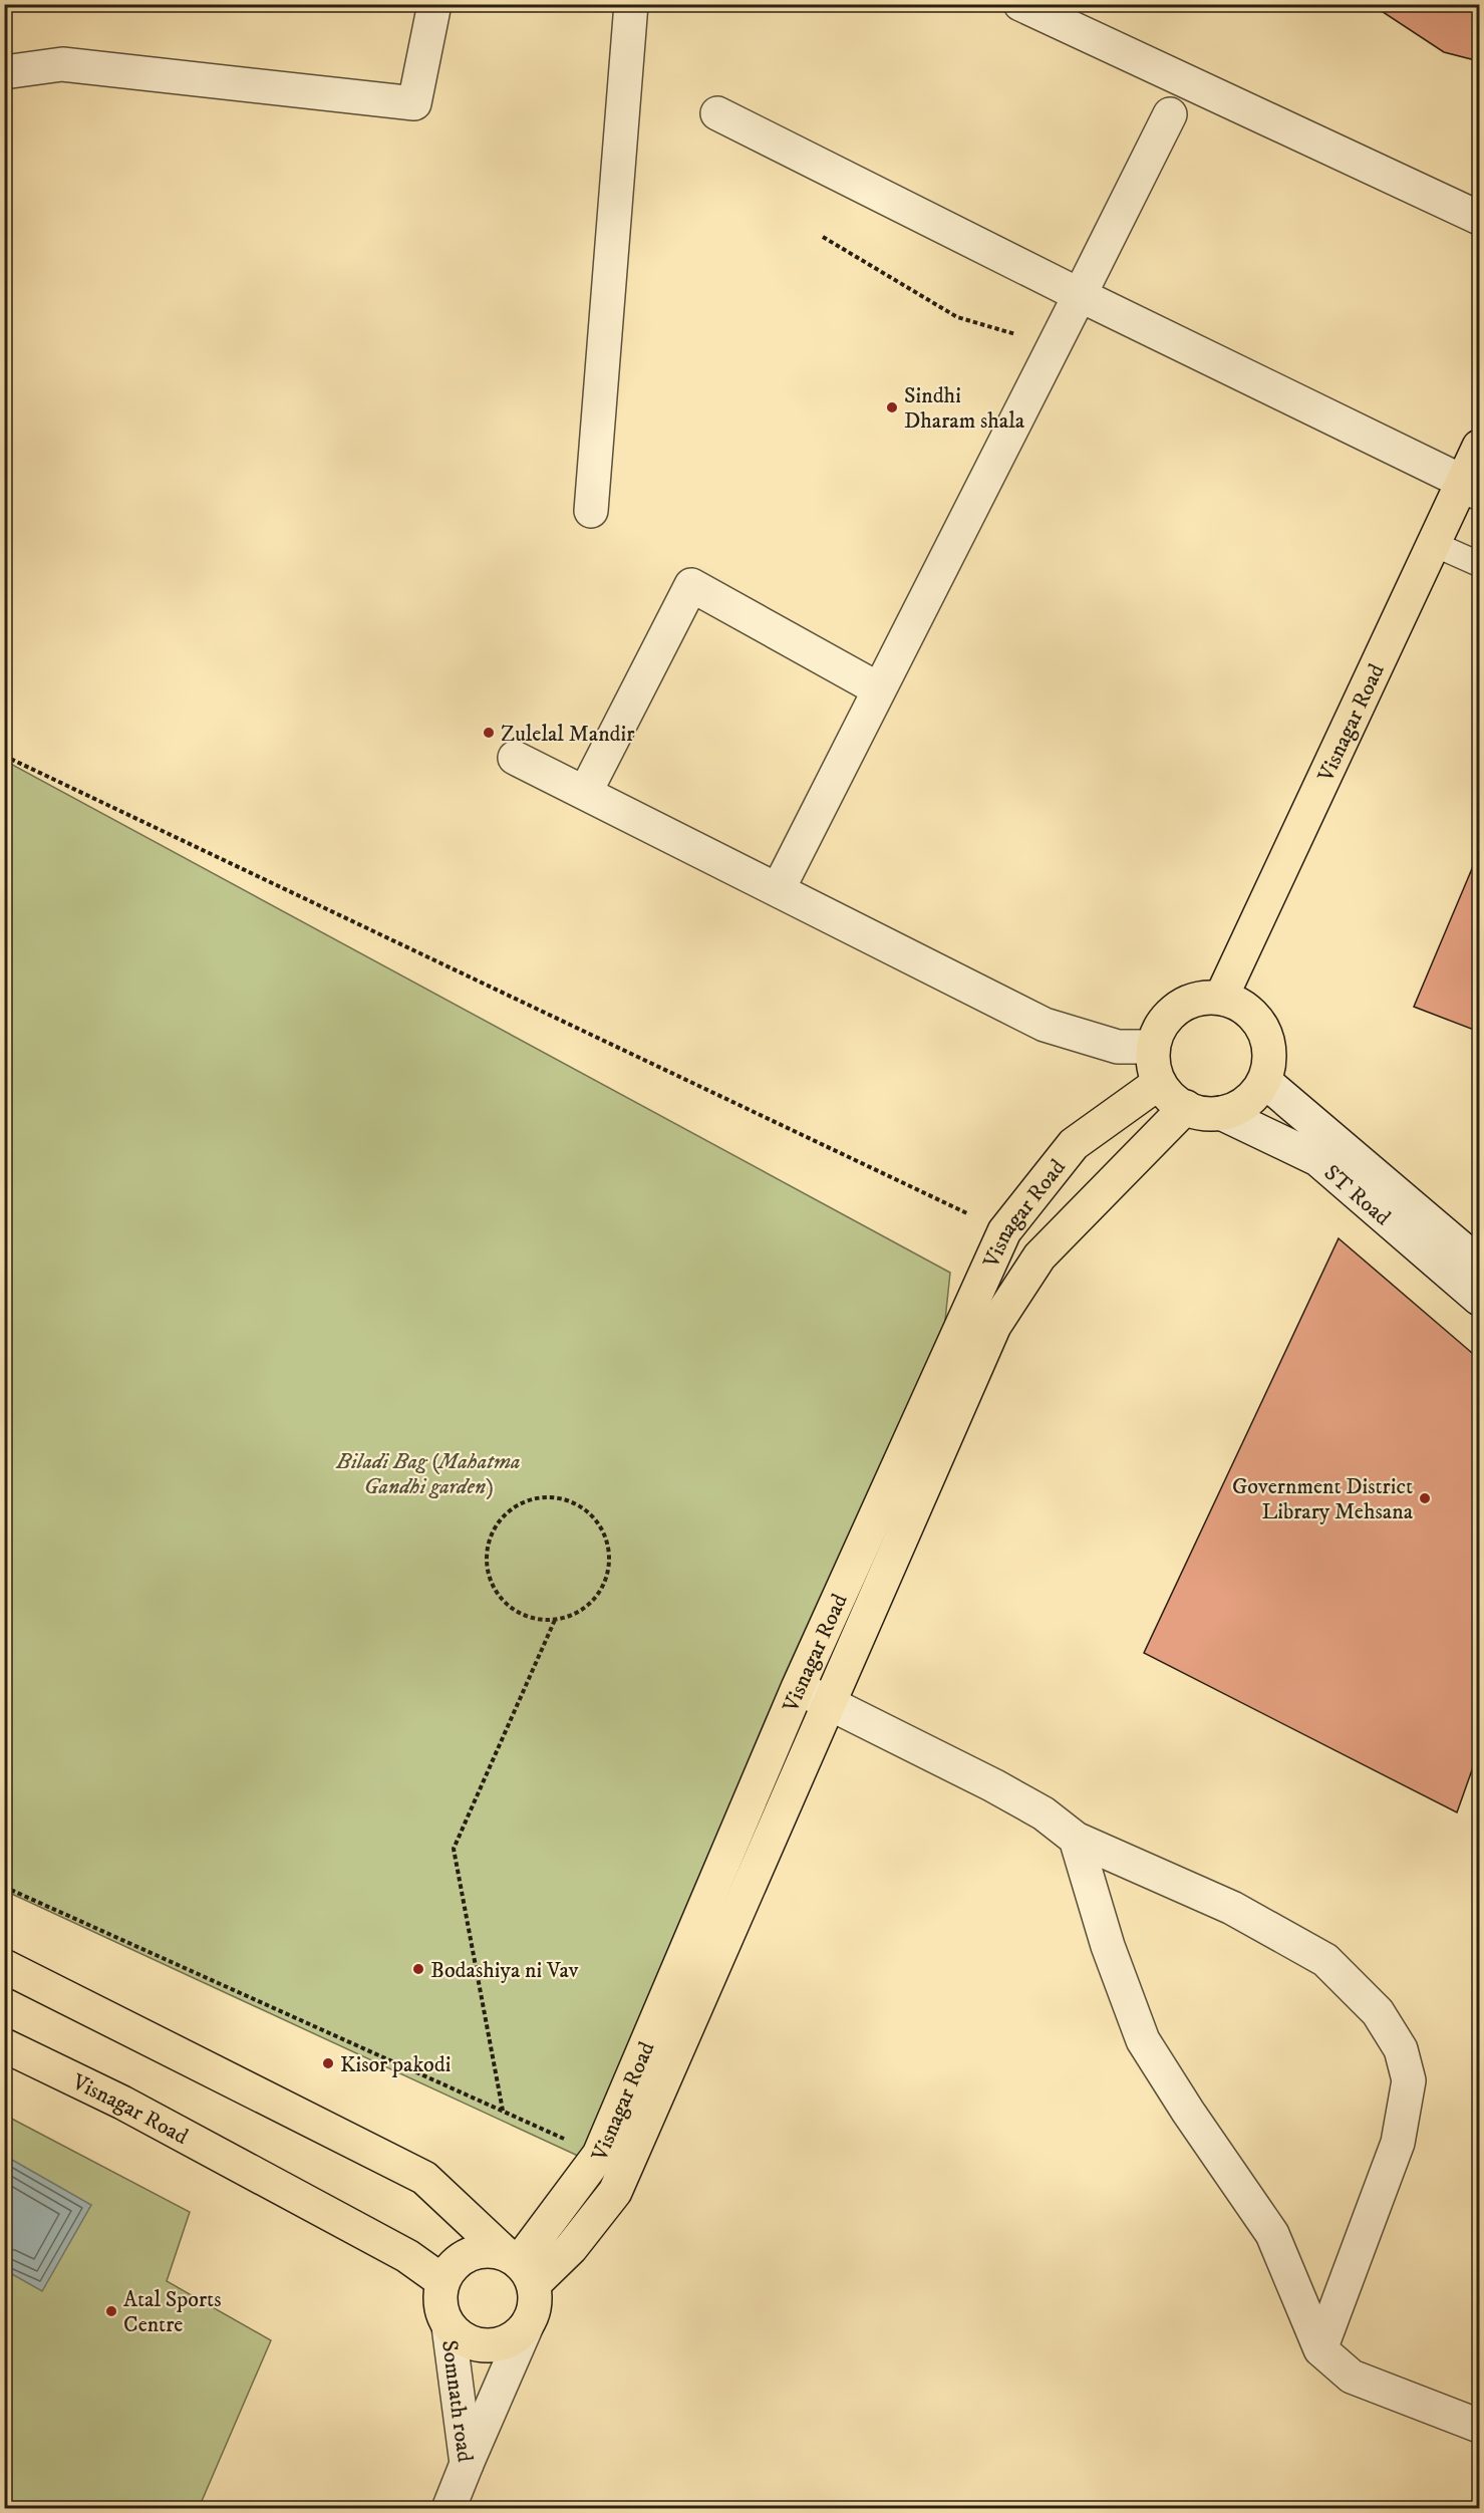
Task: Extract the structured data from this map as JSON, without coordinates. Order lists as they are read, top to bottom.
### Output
{
  "streets": {
    "main road": ["Visnagar Road"],
    "street": ["ST Road", "Somnath road"]
  },
  "crossings": [
    ["Visnagar Road", "ST Road"],
    ["Visnagar Road", "Somnath road"]
  ],
  "parks": ["Biladi Bag (Mahatma Gandhi garden)"],
  "places": [
    "Sindhi Dharam shala",
    "Zulelal Mandir",
    "Government District Library Mehsana",
    "Bodashiya ni Vav",
    "Kisor pakodi",
    "Atal Sports Centre"
  ]
}
